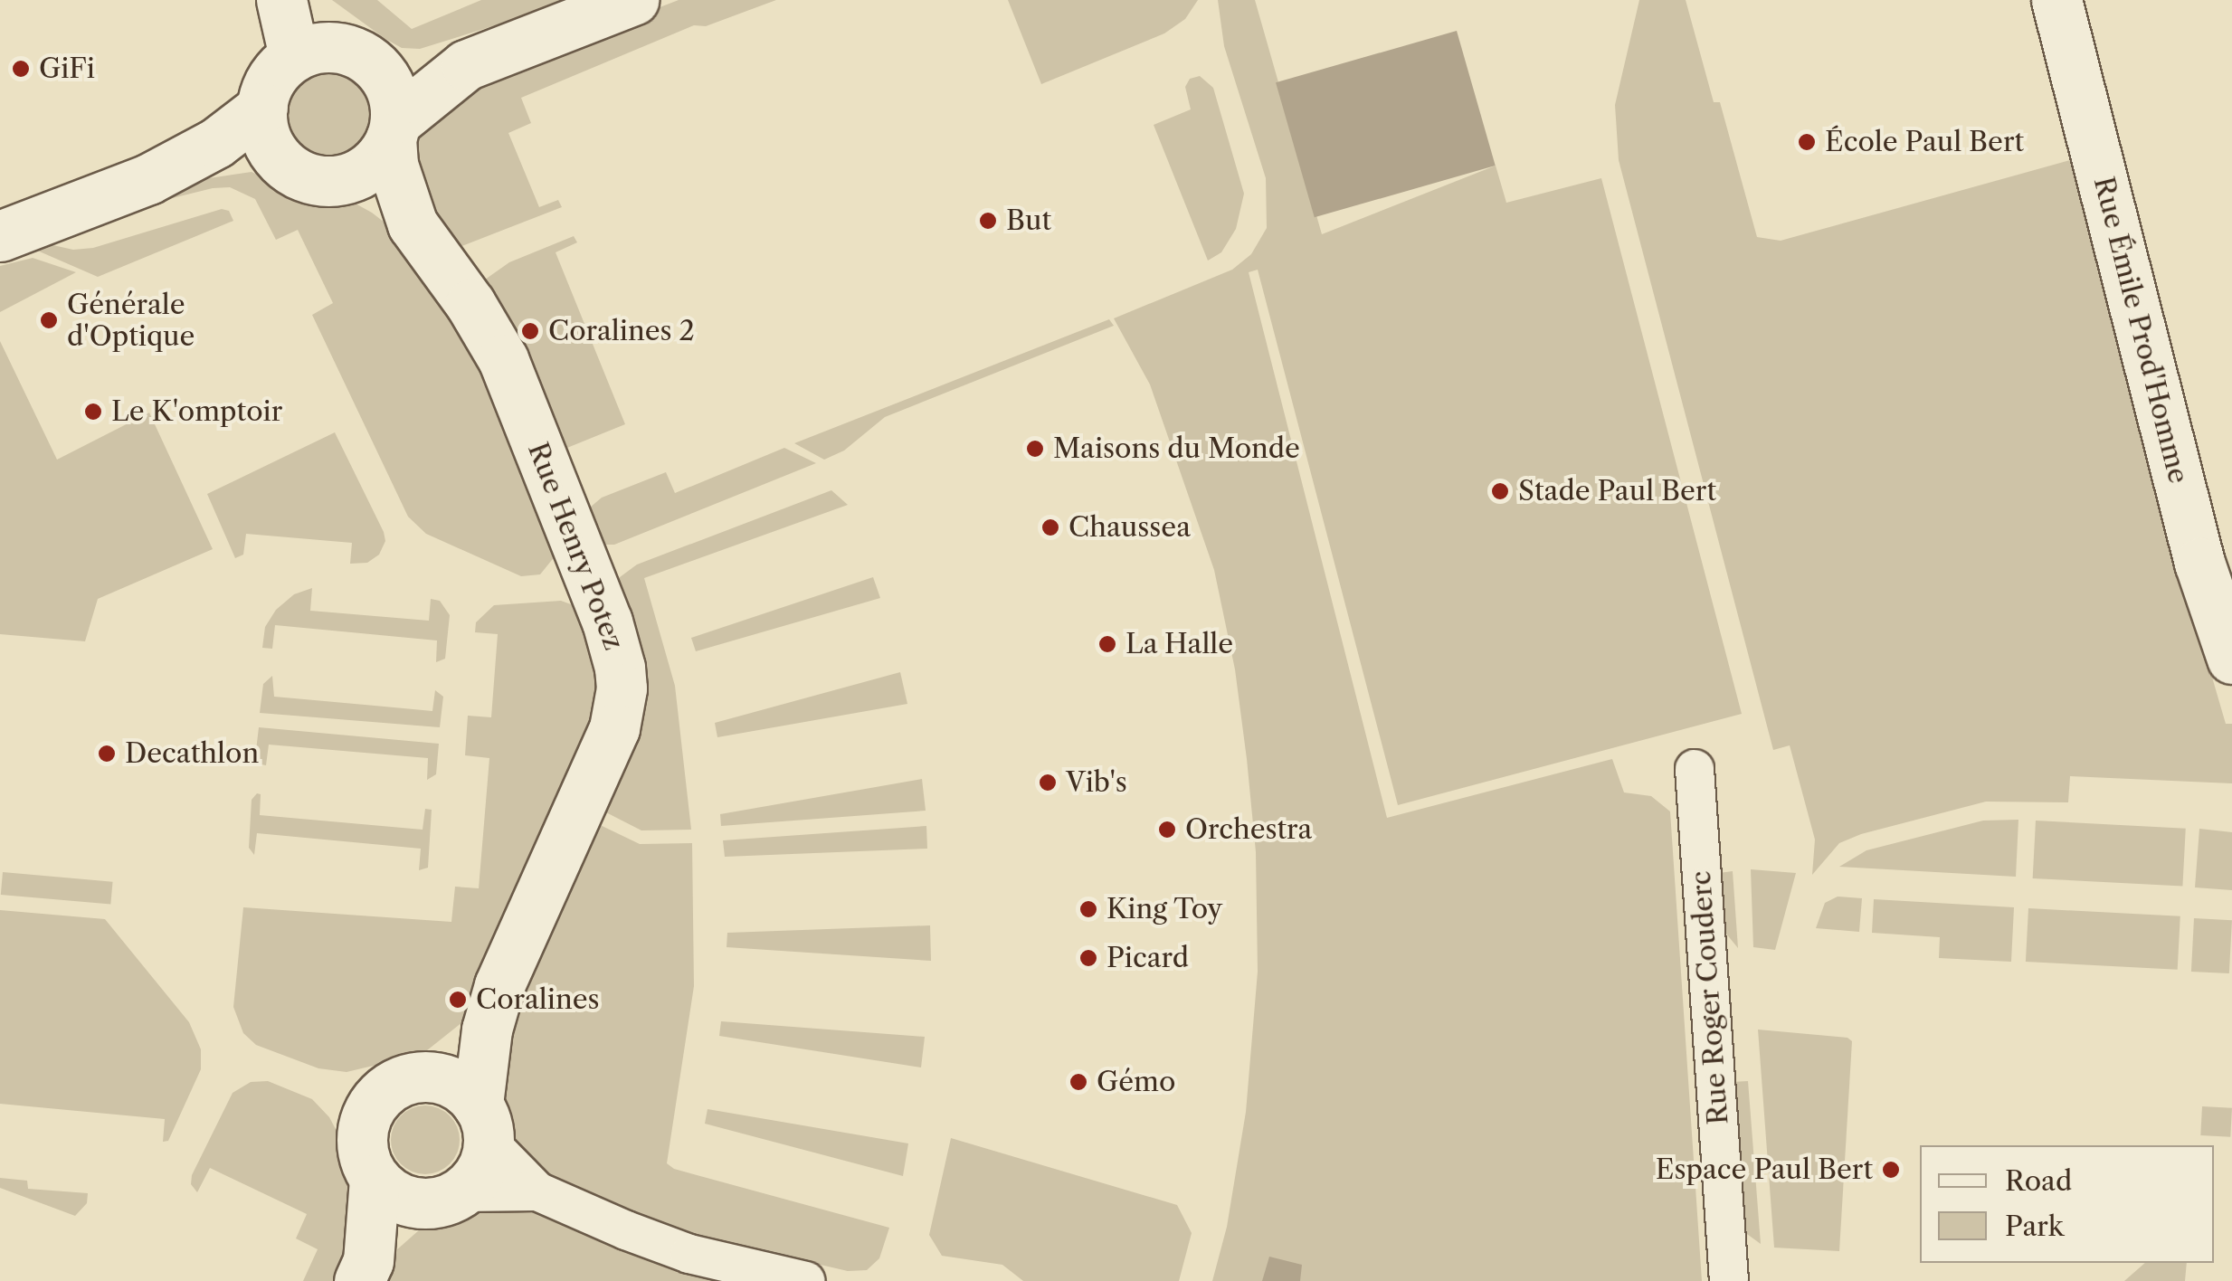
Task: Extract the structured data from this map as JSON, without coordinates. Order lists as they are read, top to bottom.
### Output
{
  "streets": {
    "street": ["Rue Émile Prod'Homme", "Rue Henry Potez", "Rue Roger Couderc"]
  },
  "places": [
    "GiFi",
    "École Paul Bert",
    "But",
    "Générale d'Optique",
    "Coralines 2",
    "Le K'omptoir",
    "Maisons du Monde",
    "Stade Paul Bert",
    "Chaussea",
    "La Halle",
    "Decathlon",
    "Vib's",
    "Orchestra",
    "King Toy",
    "Picard",
    "Coralines",
    "Gémo",
    "Espace Paul Bert"
  ],
  "legend": ["Road", "Park"]
}
